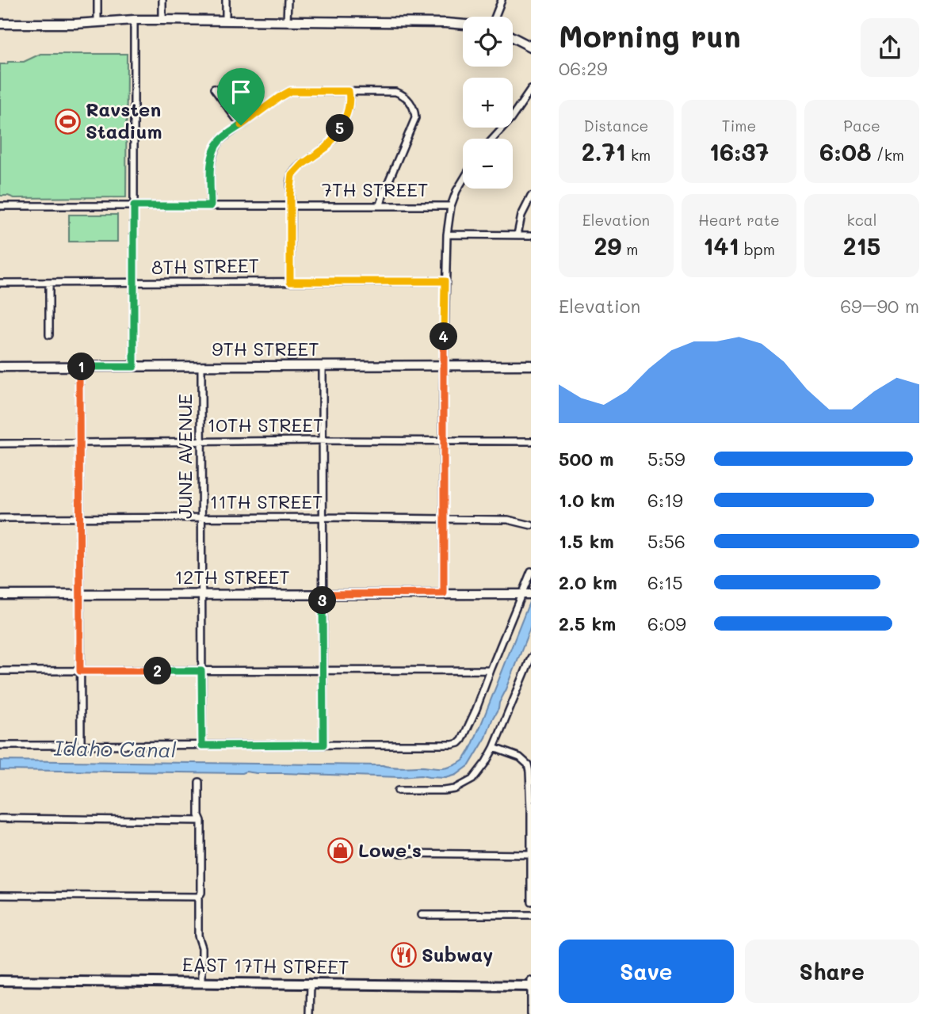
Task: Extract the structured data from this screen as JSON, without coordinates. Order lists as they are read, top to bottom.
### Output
{
  "streets": {
    "main road": ["EAST 17TH STREET"],
    "street": [
      "7TH STREET",
      "8TH STREET",
      "9TH STREET",
      "10TH STREET",
      "JUNE AVENUE",
      "11TH STREET",
      "12TH STREET"
    ]
  },
  "crossings": [
    ["9TH STREET", "JUNE AVENUE"],
    ["10TH STREET", "JUNE AVENUE"],
    ["JUNE AVENUE", "11TH STREET"],
    ["JUNE AVENUE", "12TH STREET"]
  ],
  "water": ["Idaho Canal"],
  "places": {
    "sports": ["Ravsten Stadium"],
    "shop": ["Lowe's"],
    "restaurant": ["Subway"]
  },
  "page": {
    "heading": ["Morning run", "06:29"],
    "map_buttons": ["+", "−"],
    "stats": [
      ["Distance", "2.71 km"],
      ["Time", "16:37"],
      ["Pace", "6:08 /km"],
      ["Elevation", "29 m"],
      ["Heart rate", "141 bpm"],
      ["kcal", "215"]
    ],
    "pins": [
      "5",
      "4",
      "1",
      "3",
      "2"
    ],
    "chart": ["Elevation", "69–90 m"],
    "list": [
      {
        "name": "500 m",
        "note": "5:59"
      },
      {
        "name": "1.0 km",
        "note": "6:19"
      },
      {
        "name": "1.5 km",
        "note": "5:56"
      },
      {
        "name": "2.0 km",
        "note": "6:15"
      },
      {
        "name": "2.5 km",
        "note": "6:09"
      }
    ],
    "buttons": ["Save", "Share"]
  }
}
